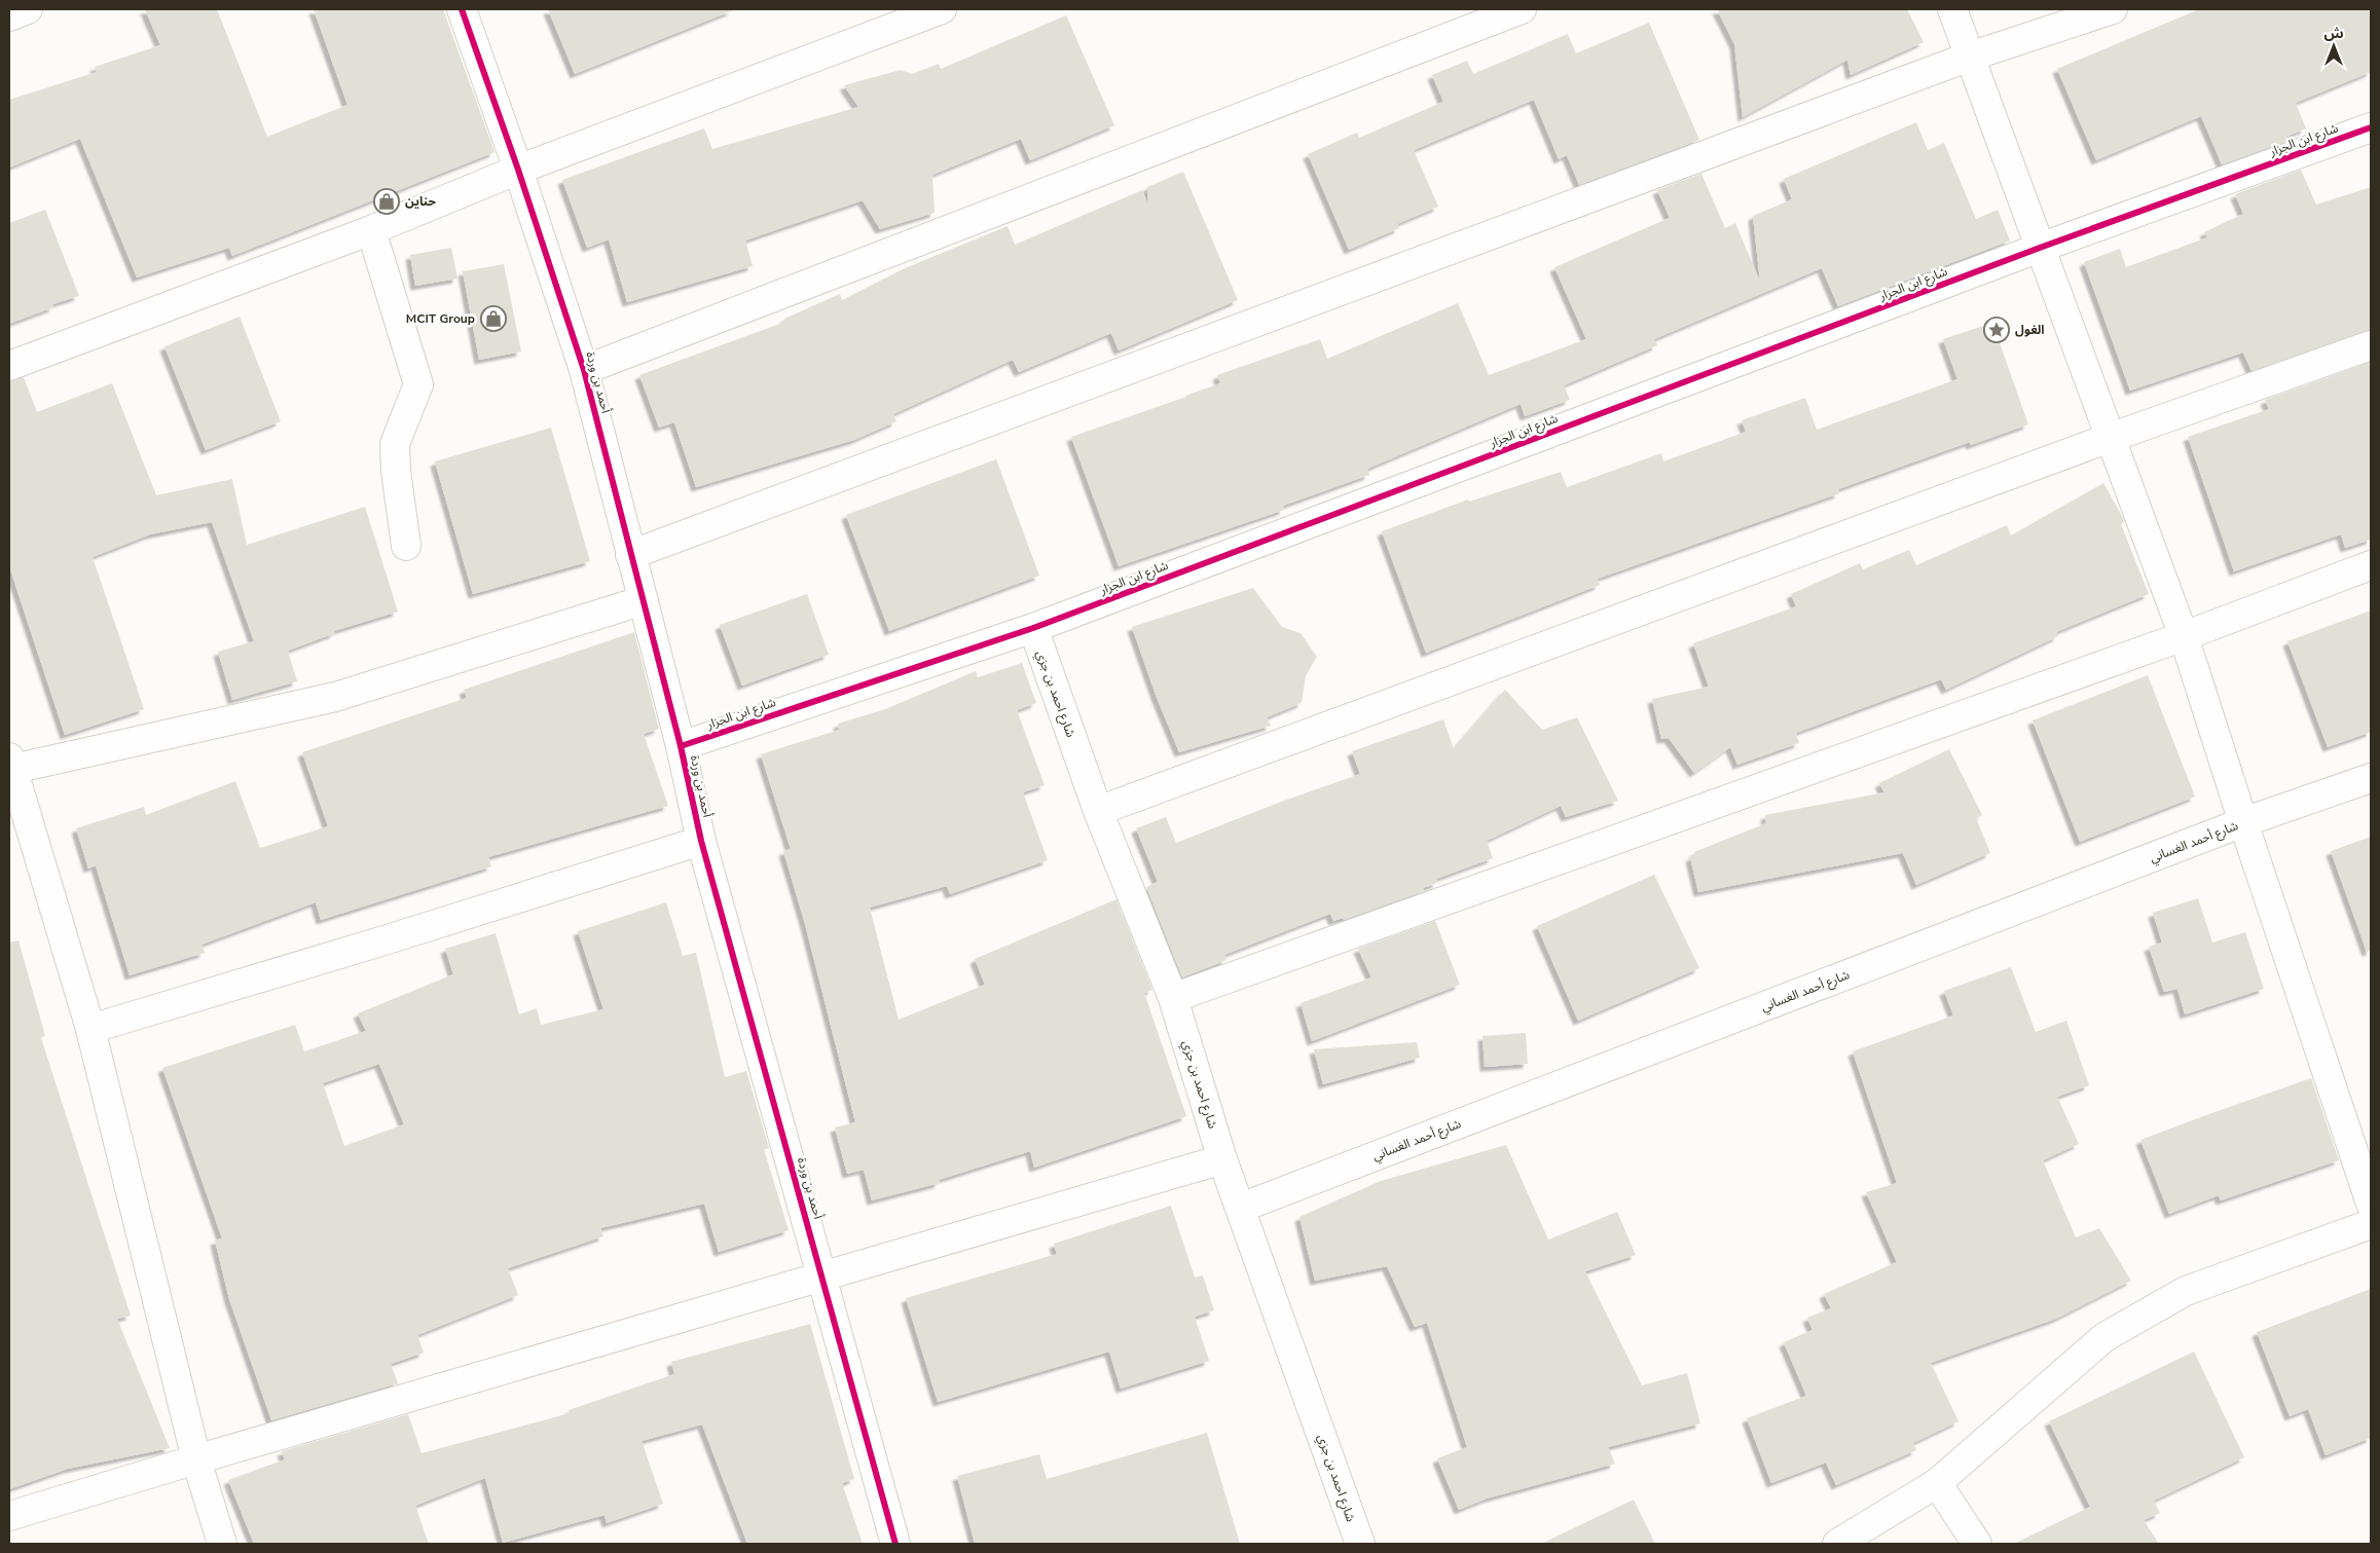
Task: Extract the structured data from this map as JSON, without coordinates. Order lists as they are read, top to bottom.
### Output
{
  "streets": {
    "street": [
      "شارع ابن الجزار",
      "أحمد بن وردة",
      "شارع احمد بن جزي",
      "شارع أحمد الغساني"
    ]
  },
  "crossings": [
    ["شارع ابن الجزار", "أحمد بن وردة"],
    ["شارع ابن الجزار", "شارع احمد بن جزي"],
    ["شارع احمد بن جزي", "شارع أحمد الغساني"]
  ],
  "places": {
    "shop": ["حناين", "MCIT Group"],
    "place": ["الغول"]
  },
  "north": "top"
}
